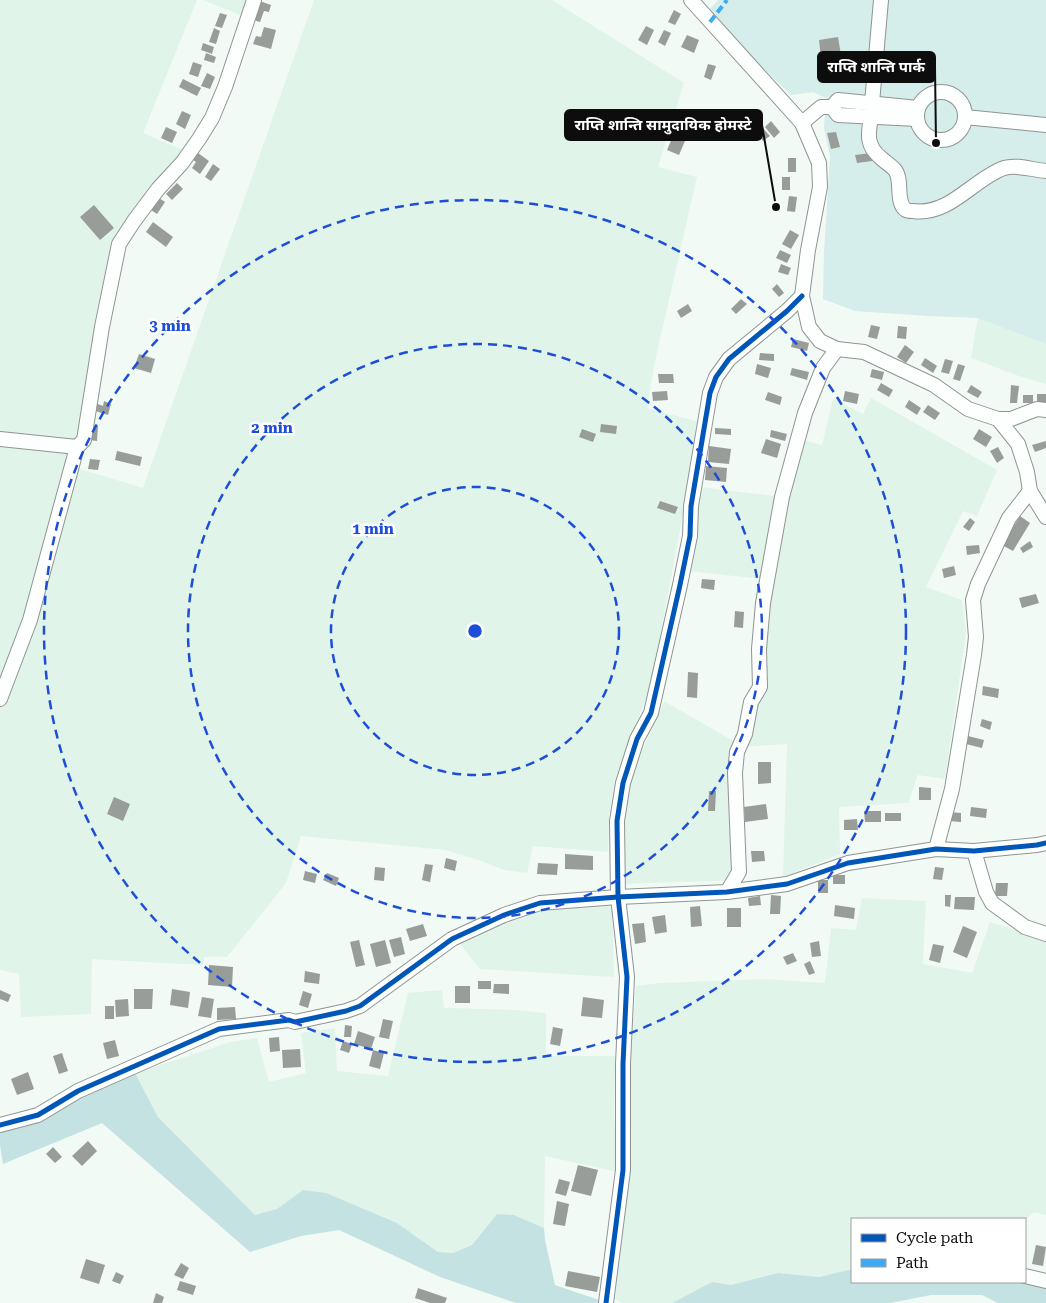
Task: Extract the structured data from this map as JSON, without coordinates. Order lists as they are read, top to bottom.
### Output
{
  "places": ["राप्ति शान्ति पार्क", "राप्ति शान्ति सामुदायिक होमस्टे"],
  "legend": ["Cycle path", "Path"],
  "rings": ["3 min", "2 min", "1 min"]
}
